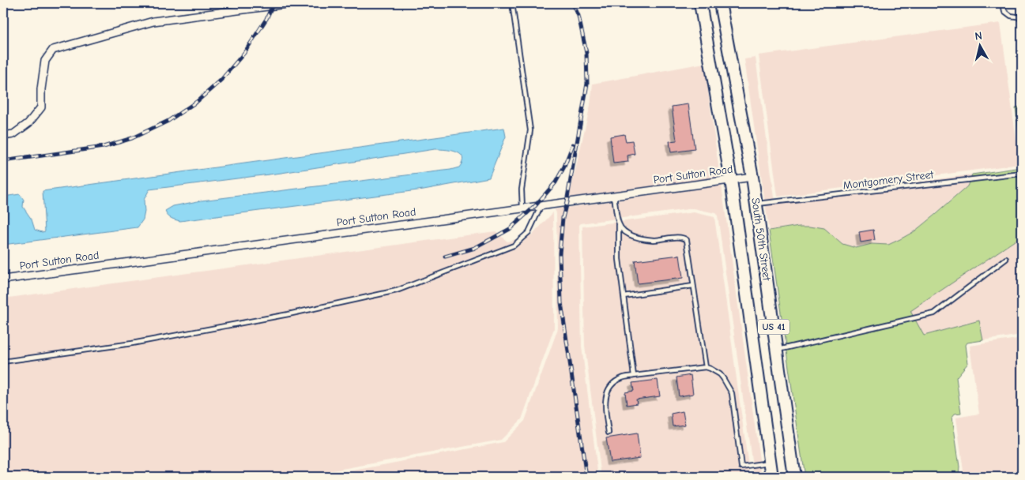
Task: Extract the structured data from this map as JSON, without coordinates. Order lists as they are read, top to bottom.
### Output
{
  "streets": {
    "main road": ["South 50th Street", "US 41"],
    "street": ["Port Sutton Road"],
    "lane": ["Montgomery Street"]
  },
  "crossings": [
    ["Port Sutton Road", "South 50th Street"],
    ["Montgomery Street", "South 50th Street"]
  ],
  "north": "top"
}
